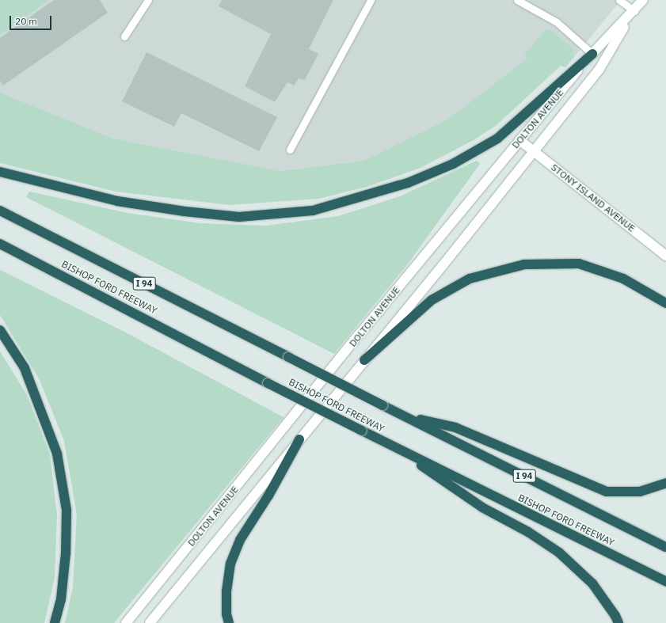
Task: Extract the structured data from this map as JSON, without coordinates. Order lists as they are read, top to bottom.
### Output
{
  "streets": {
    "highway": ["I 94", "BISHOP FORD FREEWAY"],
    "street": ["DOLTON AVENUE", "STONY ISLAND AVENUE"]
  },
  "crossings": [
    ["DOLTON AVENUE", "STONY ISLAND AVENUE"]
  ],
  "scale_bar": "20 m"
}
